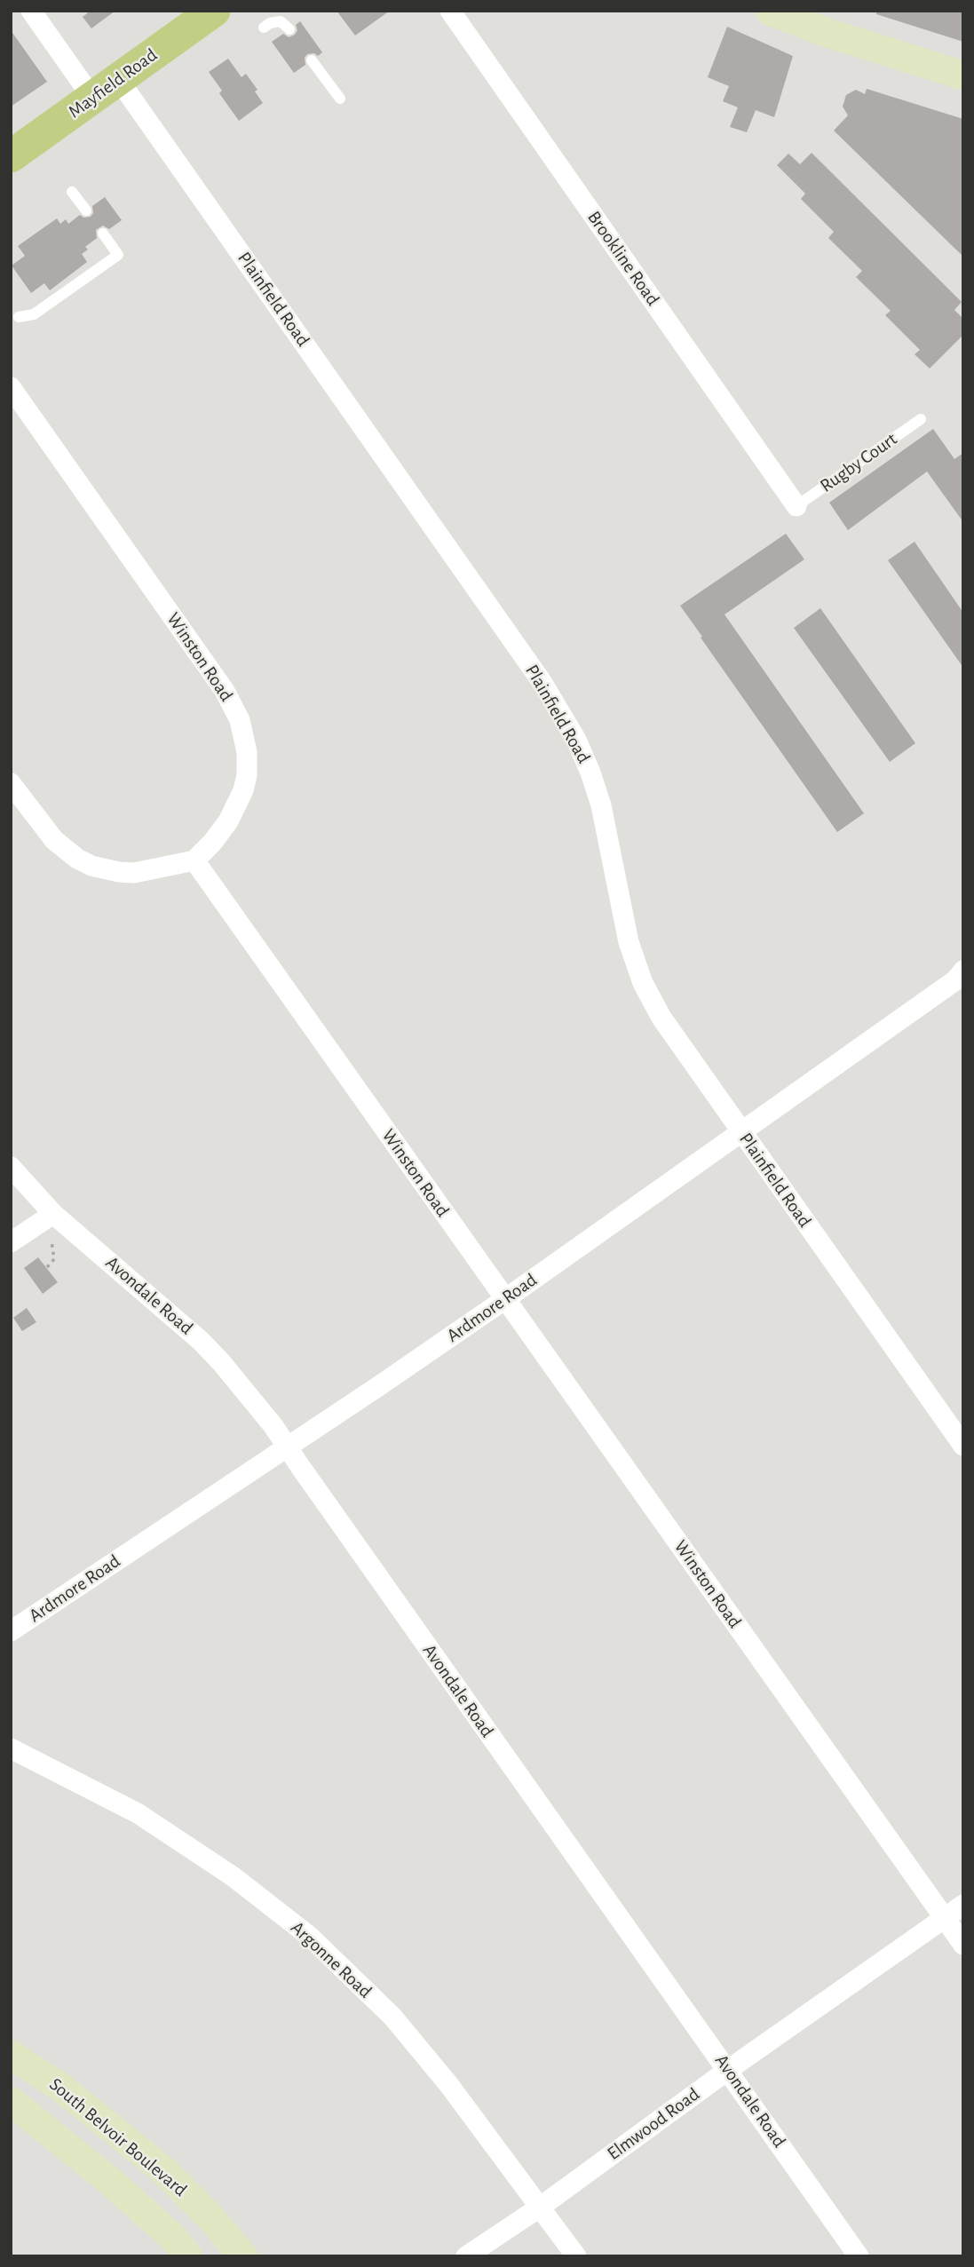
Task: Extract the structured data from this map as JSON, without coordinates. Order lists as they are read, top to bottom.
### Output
{
  "streets": {
    "main road": ["Mayfield Road"],
    "street": [
      "Brookline Road",
      "Plainfield Road",
      "Winston Road",
      "Avondale Road",
      "Ardmore Road",
      "Argonne Road",
      "Elmwood Road",
      "South Belvoir Boulevard"
    ],
    "lane": ["Rugby Court"]
  },
  "crossings": [
    ["Mayfield Road", "Plainfield Road"],
    ["Brookline Road", "Rugby Court"],
    ["Plainfield Road", "Ardmore Road"],
    ["Winston Road", "Ardmore Road"],
    ["Winston Road", "Elmwood Road"],
    ["Avondale Road", "Ardmore Road"],
    ["Avondale Road", "Elmwood Road"],
    ["Argonne Road", "Elmwood Road"]
  ]
}
